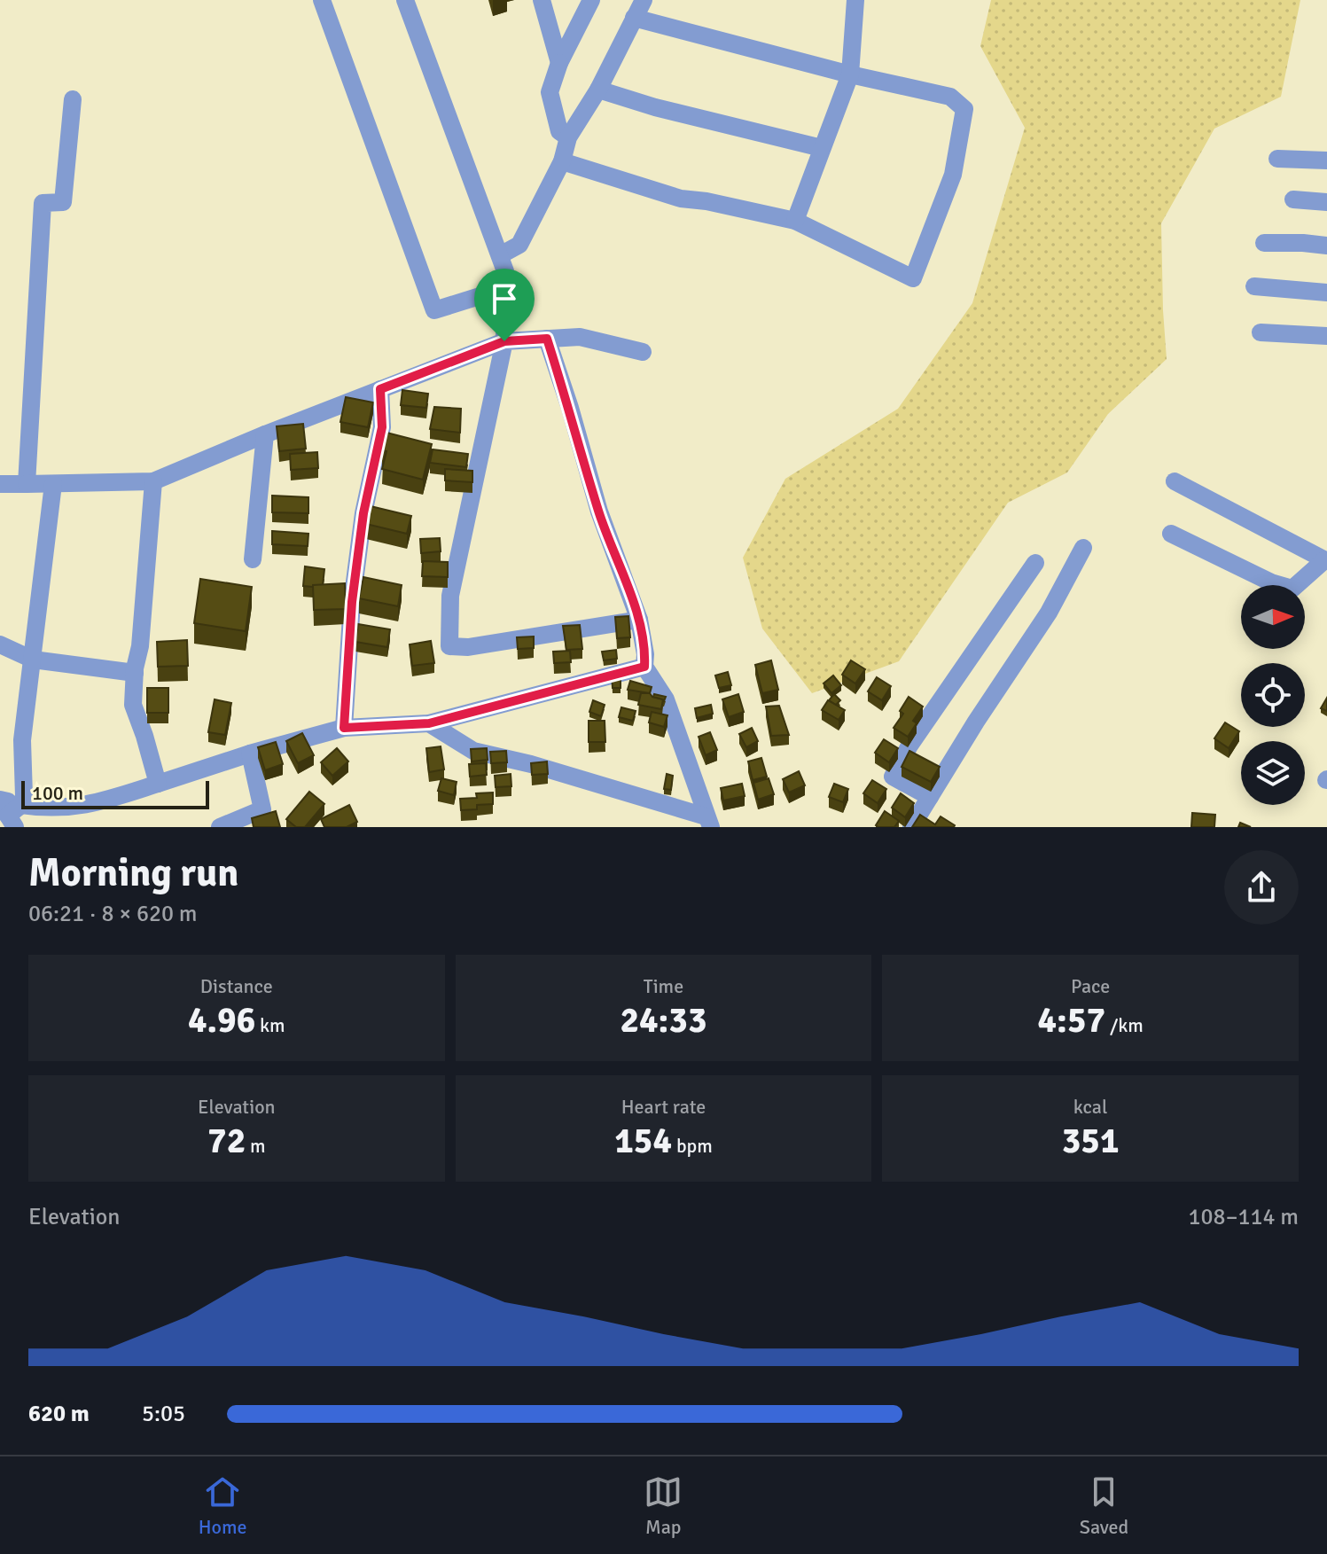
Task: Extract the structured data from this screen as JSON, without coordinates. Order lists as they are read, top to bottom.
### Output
{
  "scale_bar": "100 m",
  "north": "right",
  "page": {
    "scale": "100 m",
    "heading": ["Morning run", "06:21 · 8 × 620 m"],
    "stats": [
      ["Distance", "4.96 km"],
      ["Time", "24:33"],
      ["Pace", "4:57 /km"],
      ["Elevation", "72 m"],
      ["Heart rate", "154 bpm"],
      ["kcal", "351"]
    ],
    "chart": ["Elevation", "108–114 m"],
    "list": [
      {
        "name": "620 m",
        "note": "5:05"
      }
    ],
    "tabs": ["Home", "Map", "Saved"]
  }
}
